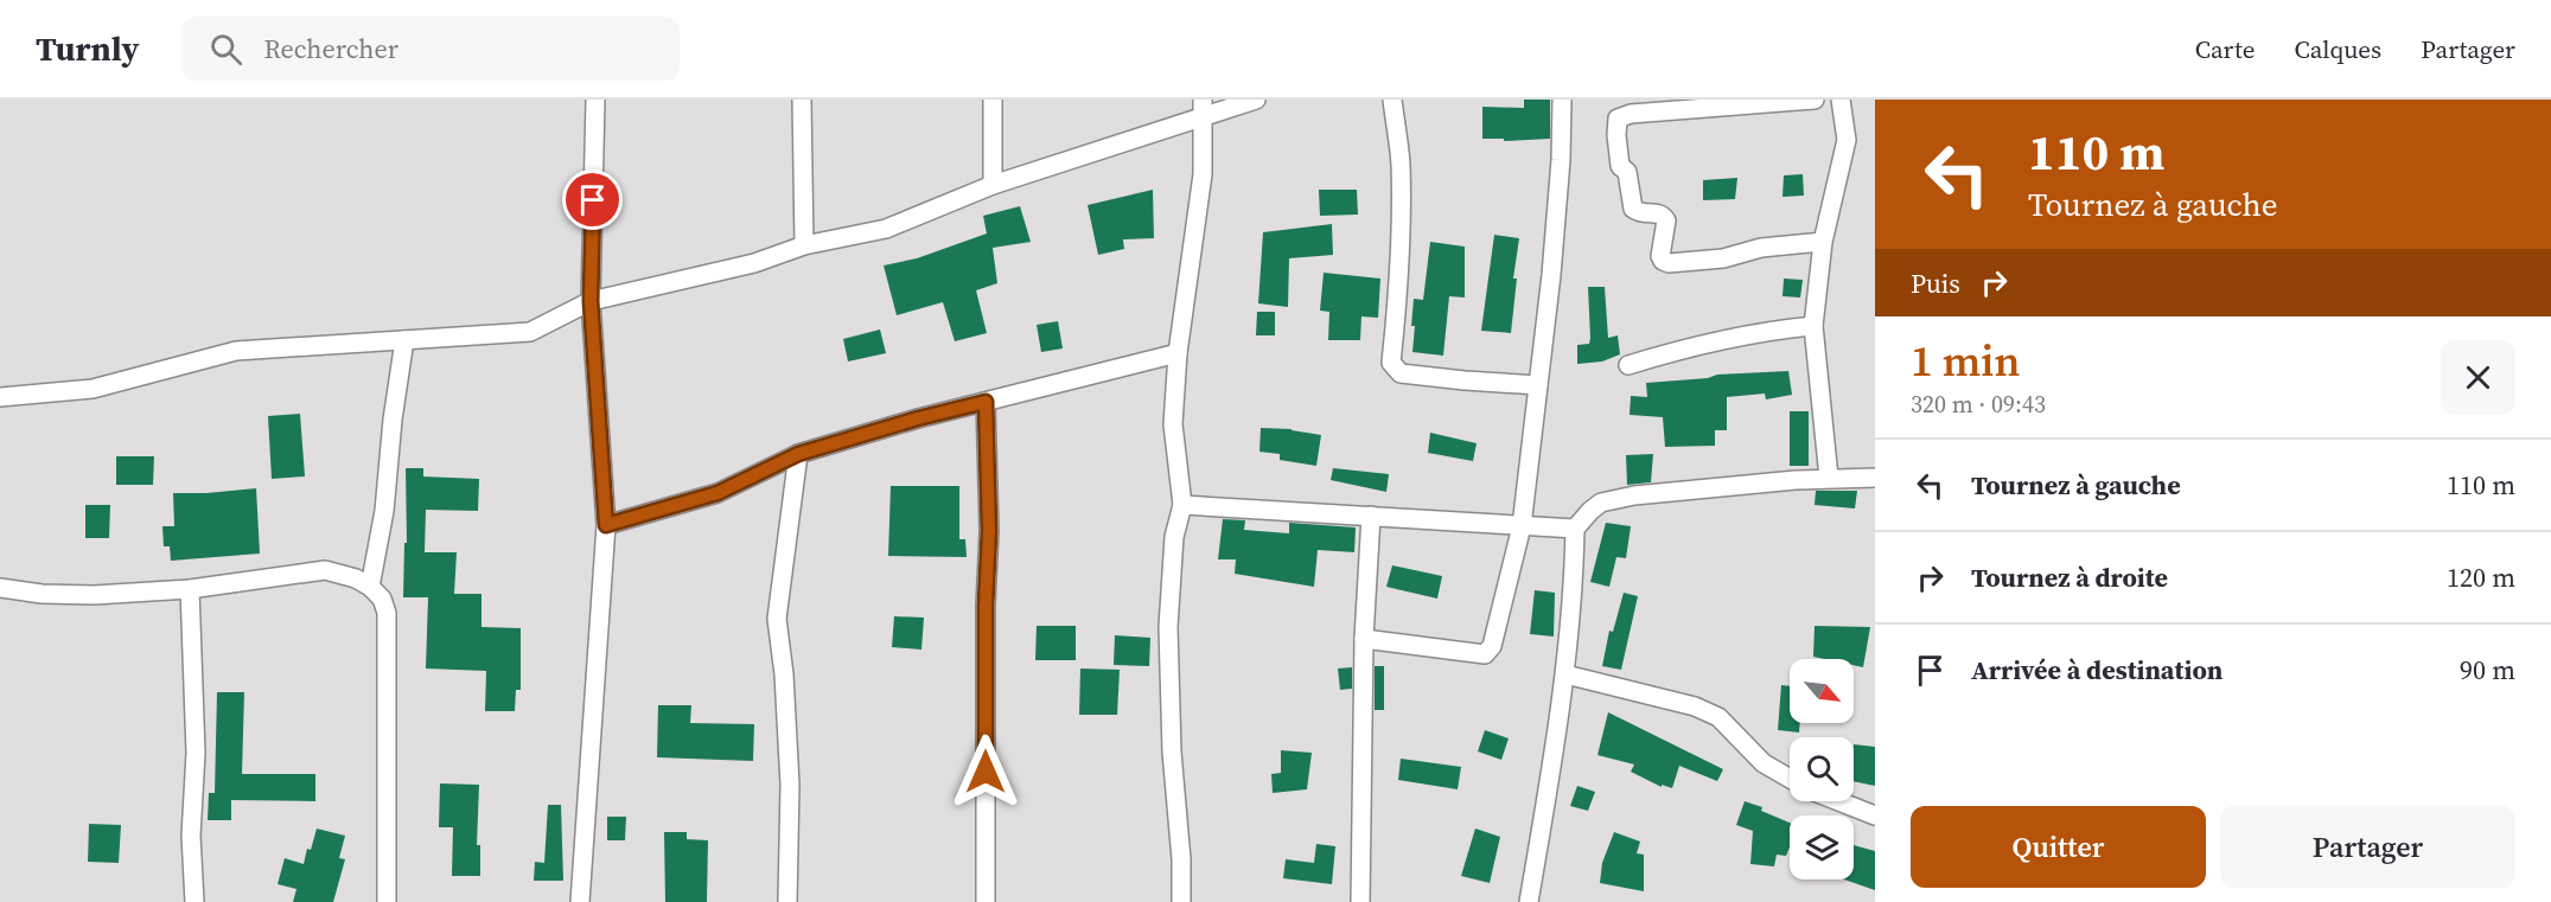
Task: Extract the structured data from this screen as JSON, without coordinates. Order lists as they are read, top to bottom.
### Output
{
  "north": "bottom right",
  "page": {
    "header": "Turnly",
    "search": "Rechercher",
    "nav": ["Carte", "Calques", "Partager"],
    "turn": ["110 m", "Tournez à gauche"],
    "then": "Puis",
    "heading": ["1 min", "320 m · 09:43"],
    "list": [
      {
        "name": "Tournez à gauche",
        "value": "110 m"
      },
      {
        "name": "Tournez à droite",
        "value": "120 m"
      },
      {
        "name": "Arrivée à destination",
        "value": "90 m"
      }
    ],
    "buttons": ["Quitter", "Partager"]
  }
}
